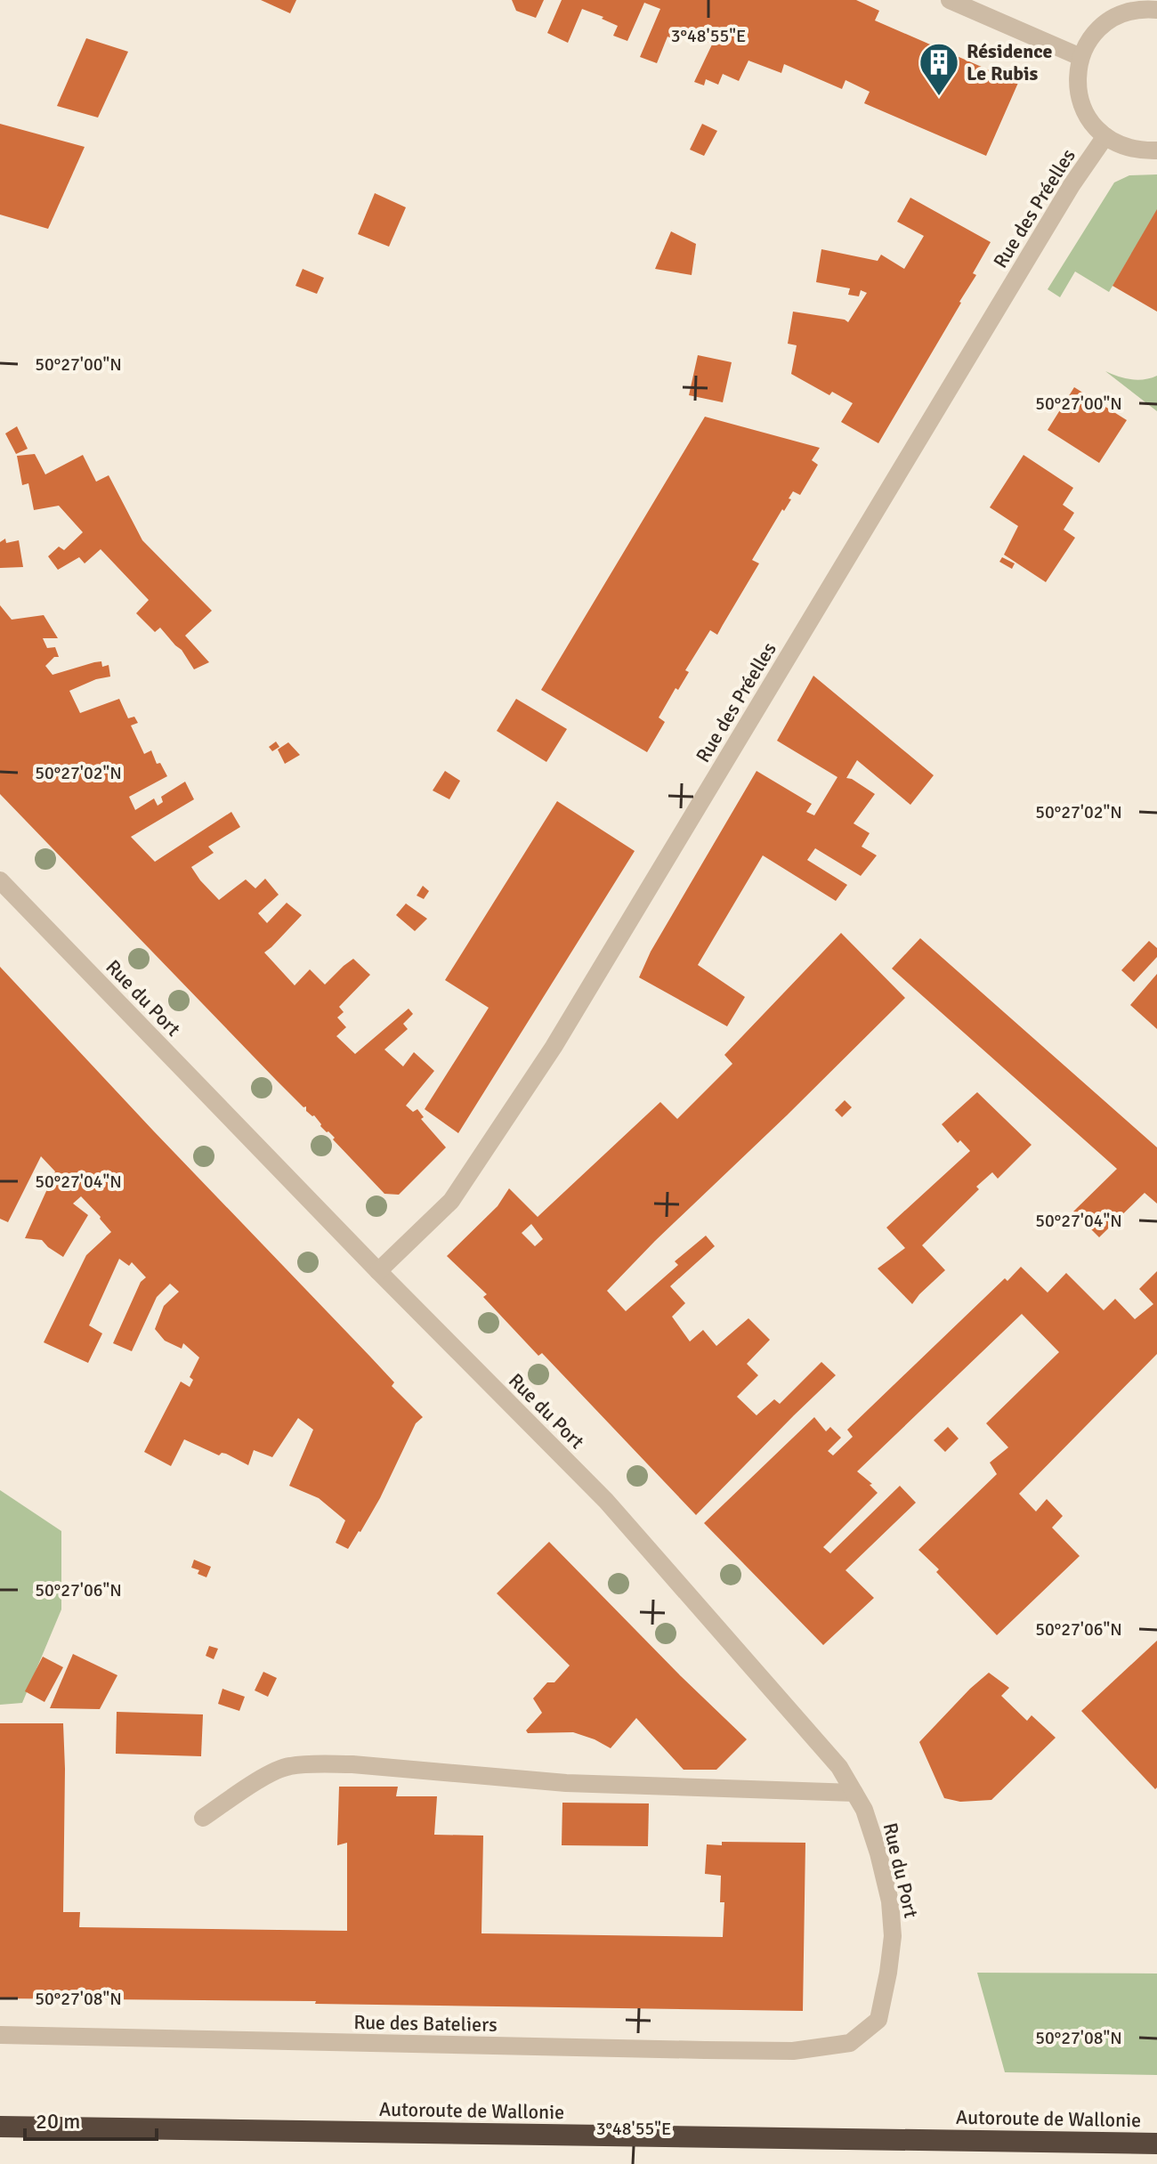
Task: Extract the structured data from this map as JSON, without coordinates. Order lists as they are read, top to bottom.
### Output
{
  "streets": {
    "highway": ["Autoroute de Wallonie"],
    "street": ["Rue des Préelles", "Rue du Port", "Rue des Bateliers"]
  },
  "crossings": [
    ["Rue des Préelles", "Rue du Port"],
    ["Rue du Port", "Rue des Bateliers"]
  ],
  "places": {
    "building": ["Résidence Le Rubis"]
  },
  "scale_bar": "20 m",
  "coordinates": [
    "3°48'55\"E",
    "50°27'00\"N",
    "50°27'02\"N",
    "50°27'04\"N",
    "50°27'06\"N",
    "50°27'08\"N"
  ]
}
